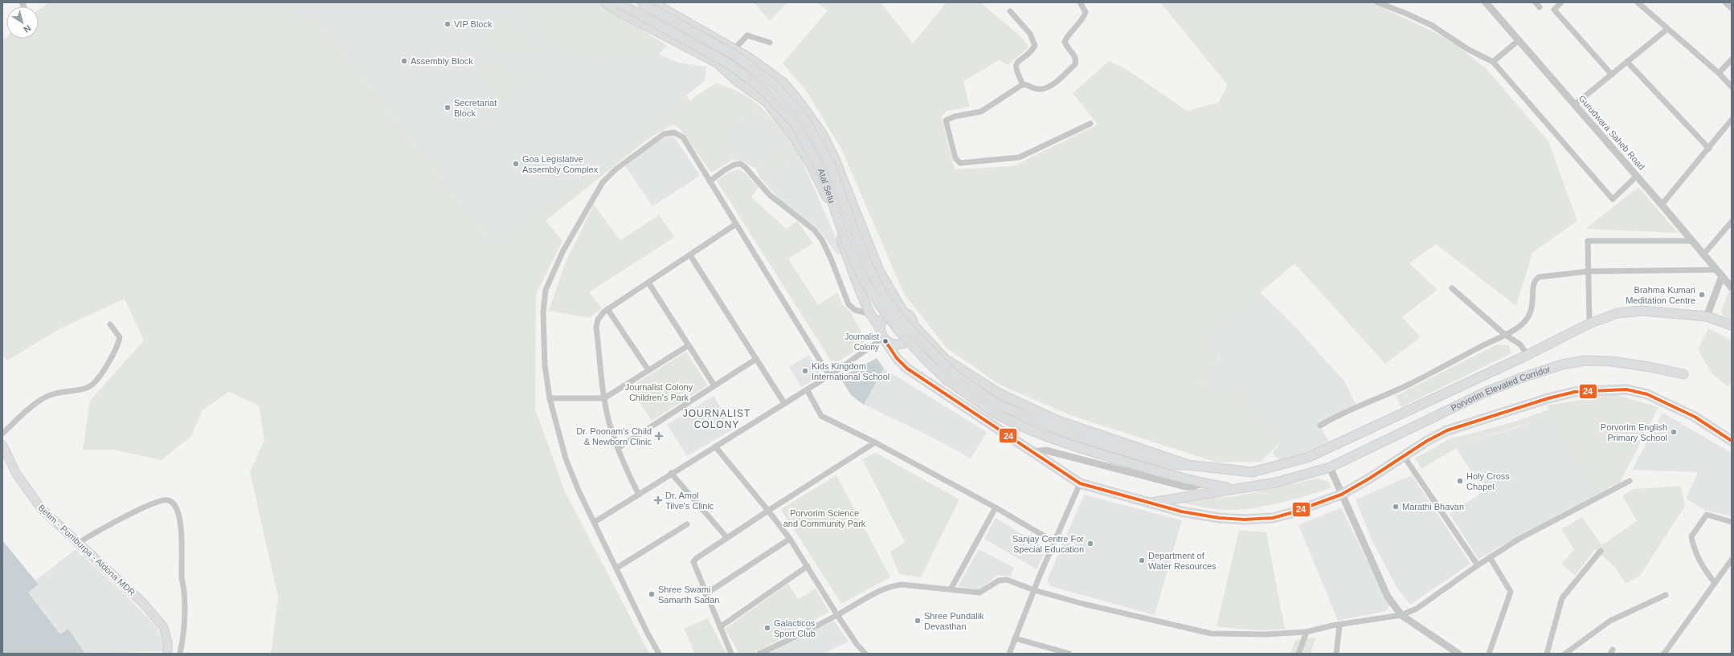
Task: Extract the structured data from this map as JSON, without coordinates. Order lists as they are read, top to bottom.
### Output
{
  "streets": {
    "main road": ["Atal Setu", "Porvorim Elevated Corridor", "Betim - Pomburpa - Aldona MDR"],
    "street": ["Gurudwara Saheb Road"]
  },
  "districts": ["JOURNALIST COLONY"],
  "parks": ["Journalist Colony Children's Park", "Porvorim Science and Community Park"],
  "places": {
    "other": [
      "VIP Block",
      "Assembly Block",
      "Secretariat Block",
      "Goa Legislative Assembly Complex",
      "Brahma Kumari Meditation Centre",
      "Journalist Colony",
      "Kids Kingdom International School",
      "Porvorim English Primary School",
      "Holy Cross Chapel",
      "Marathi Bhavan",
      "Sanjay Centre For Special Education",
      "Department of Water Resources",
      "Shree Swami Samarth Sadan",
      "Shree Pundalik Devasthan",
      "Galacticos Sport Club"
    ],
    "health": ["Dr. Poonam's Child & Newborn Clinic", "Dr. Amol Tilve's Clinic"]
  },
  "lines": ["transit line 24"],
  "north": "bottom right"
}
